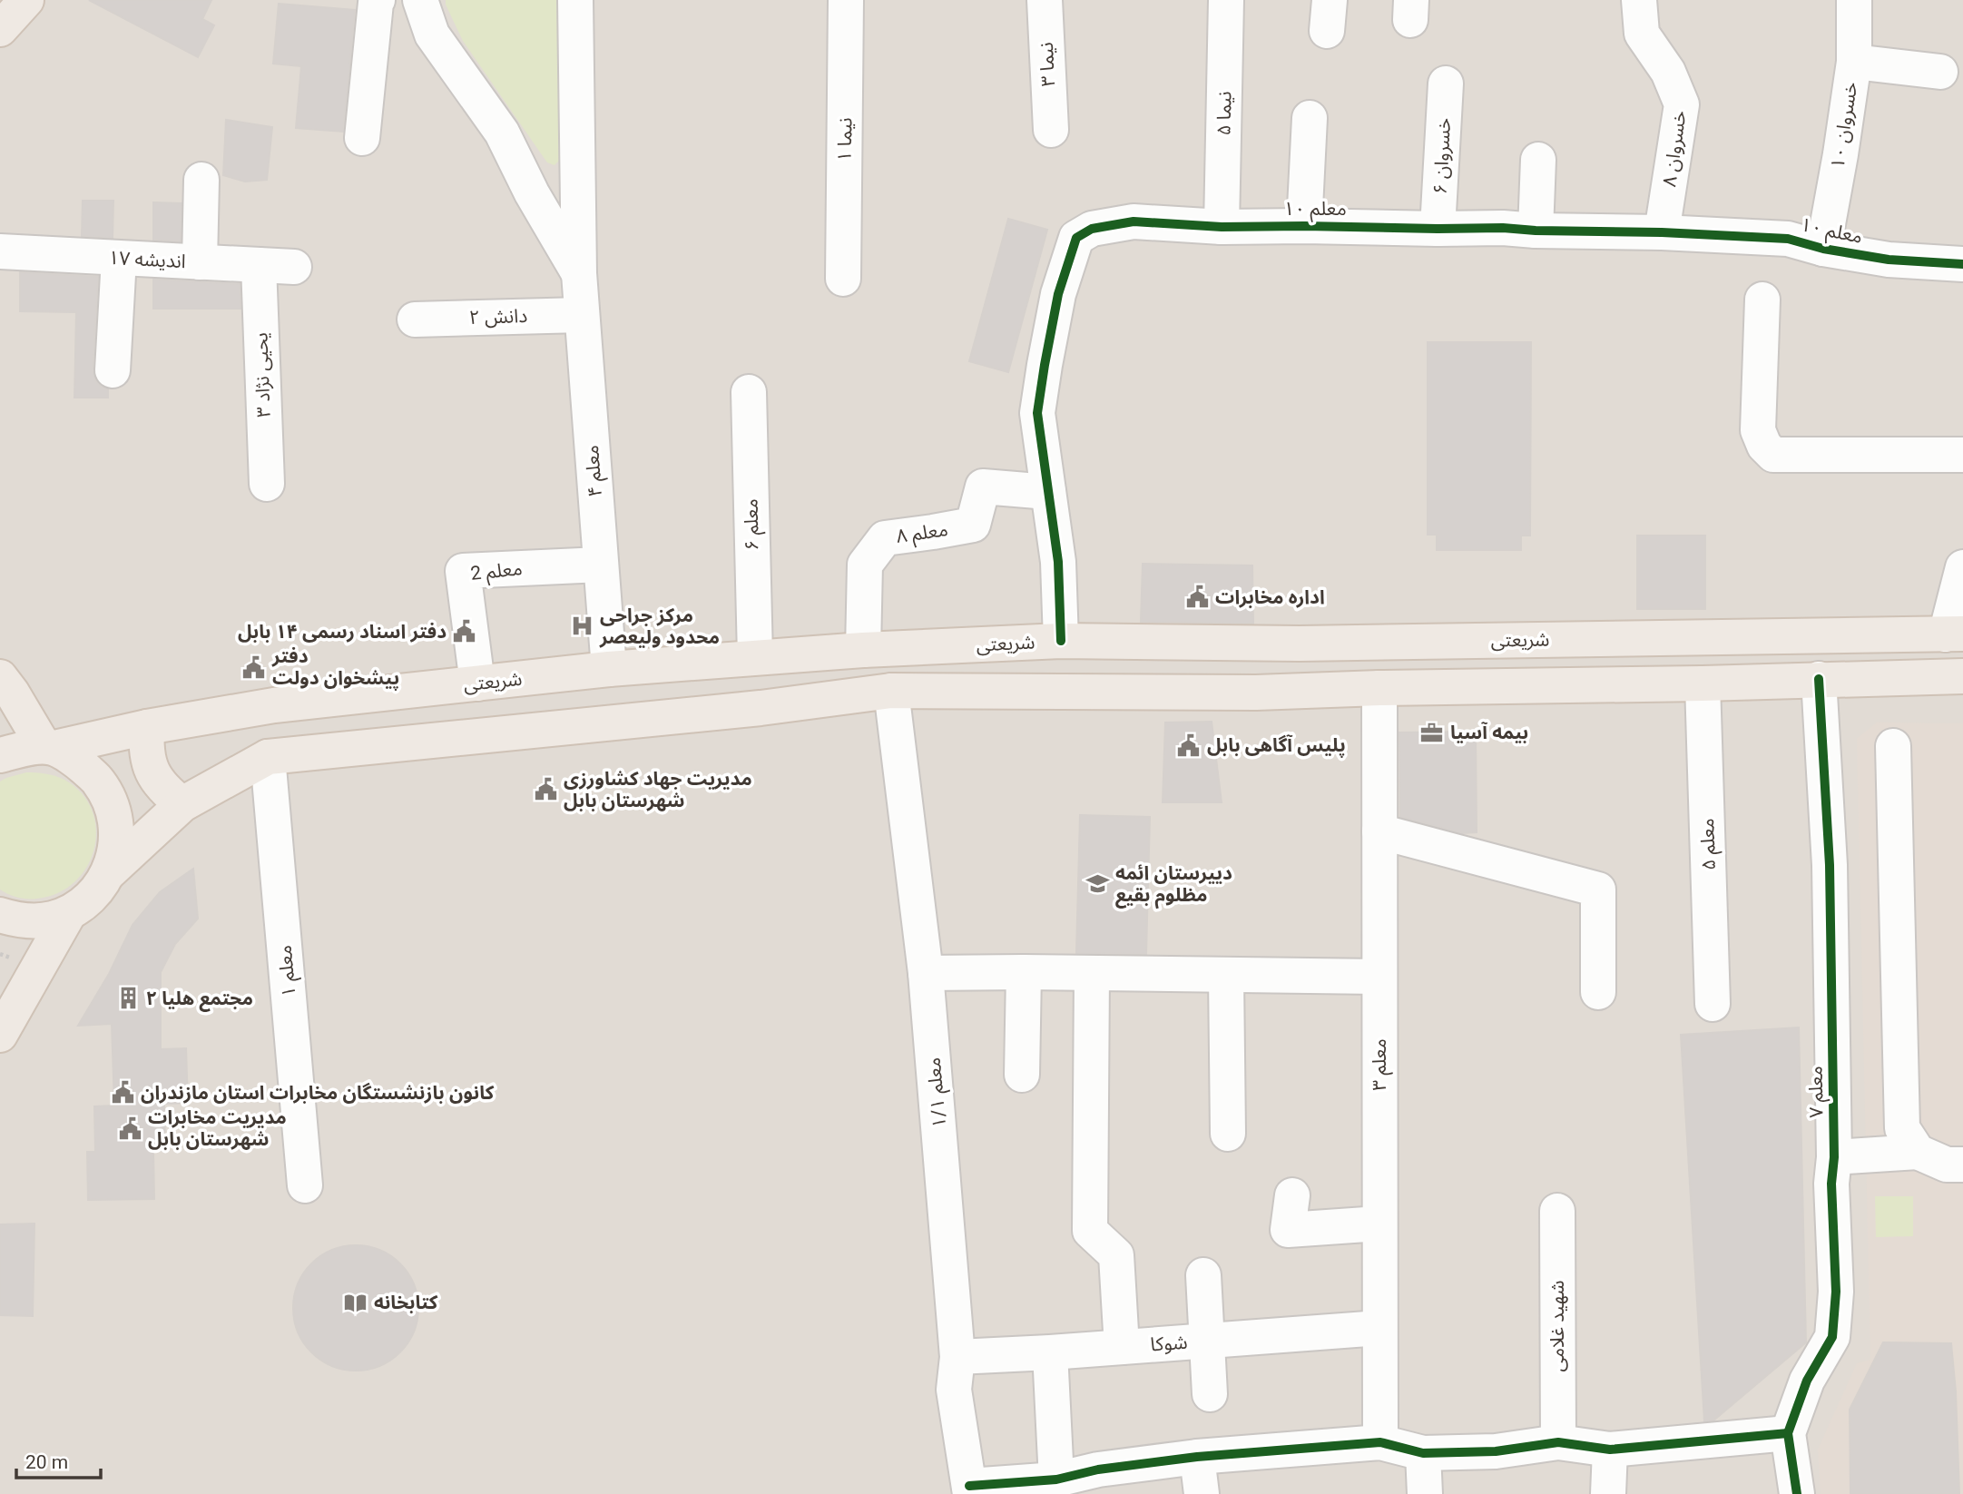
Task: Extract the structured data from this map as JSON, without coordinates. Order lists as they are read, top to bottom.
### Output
{
  "streets": {
    "main road": ["شریعتی"],
    "street": [
      "نیما ۳",
      "نیما ۵",
      "خسروان ۱۰",
      "نیما ۱",
      "خسروان ۸",
      "خسروان ۶",
      "معلم ۱۰",
      "اندیشه ۱۷",
      "دانش ۲",
      "یحیی نژاد ۳",
      "معلم ۴",
      "معلم ۶",
      "معلم ۸",
      "معلم 2",
      "معلم ۵",
      "معلم ۱",
      "معلم ۳",
      "معلم ۷",
      "معلم ۱/۱",
      "شهید غلامی",
      "شوکا"
    ]
  },
  "crossings": [
    ["نیما ۵", "معلم ۱۰"],
    ["خسروان ۱۰", "معلم ۱۰"],
    ["خسروان ۸", "معلم ۱۰"],
    ["خسروان ۶", "معلم ۱۰"],
    ["معلم ۱۰", "معلم ۸"],
    ["معلم ۱۰", "شریعتی"],
    ["اندیشه ۱۷", "یحیی نژاد ۳"],
    ["دانش ۲", "معلم ۴"],
    ["معلم ۴", "معلم 2"],
    ["معلم ۴", "شریعتی"],
    ["معلم ۶", "شریعتی"],
    ["معلم ۸", "شریعتی"],
    ["معلم 2", "شریعتی"],
    ["معلم ۳", "شوکا"],
    ["معلم ۱/۱", "شوکا"]
  ],
  "places": {
    "public building": [
      "اداره مخابرات",
      "دفتر اسناد رسمی ۱۴ بابل",
      "دفتر پیشخوان دولت",
      "پلیس آگاهی بابل",
      "مدیریت جهاد کشاورزی شهرستان بابل",
      "کانون بازنشستگان مخابرات استان مازندران",
      "مدیریت مخابرات شهرستان بابل"
    ],
    "hospital": ["مرکز جراحی محدود ولیعصر"],
    "office": ["بیمه آسیا"],
    "school or university": ["دییرستان ائمه مظلوم بقیع"],
    "building": ["مجتمع هلیا ۲"],
    "library": ["کتابخانه"]
  },
  "scale_bar": "20 m"
}
